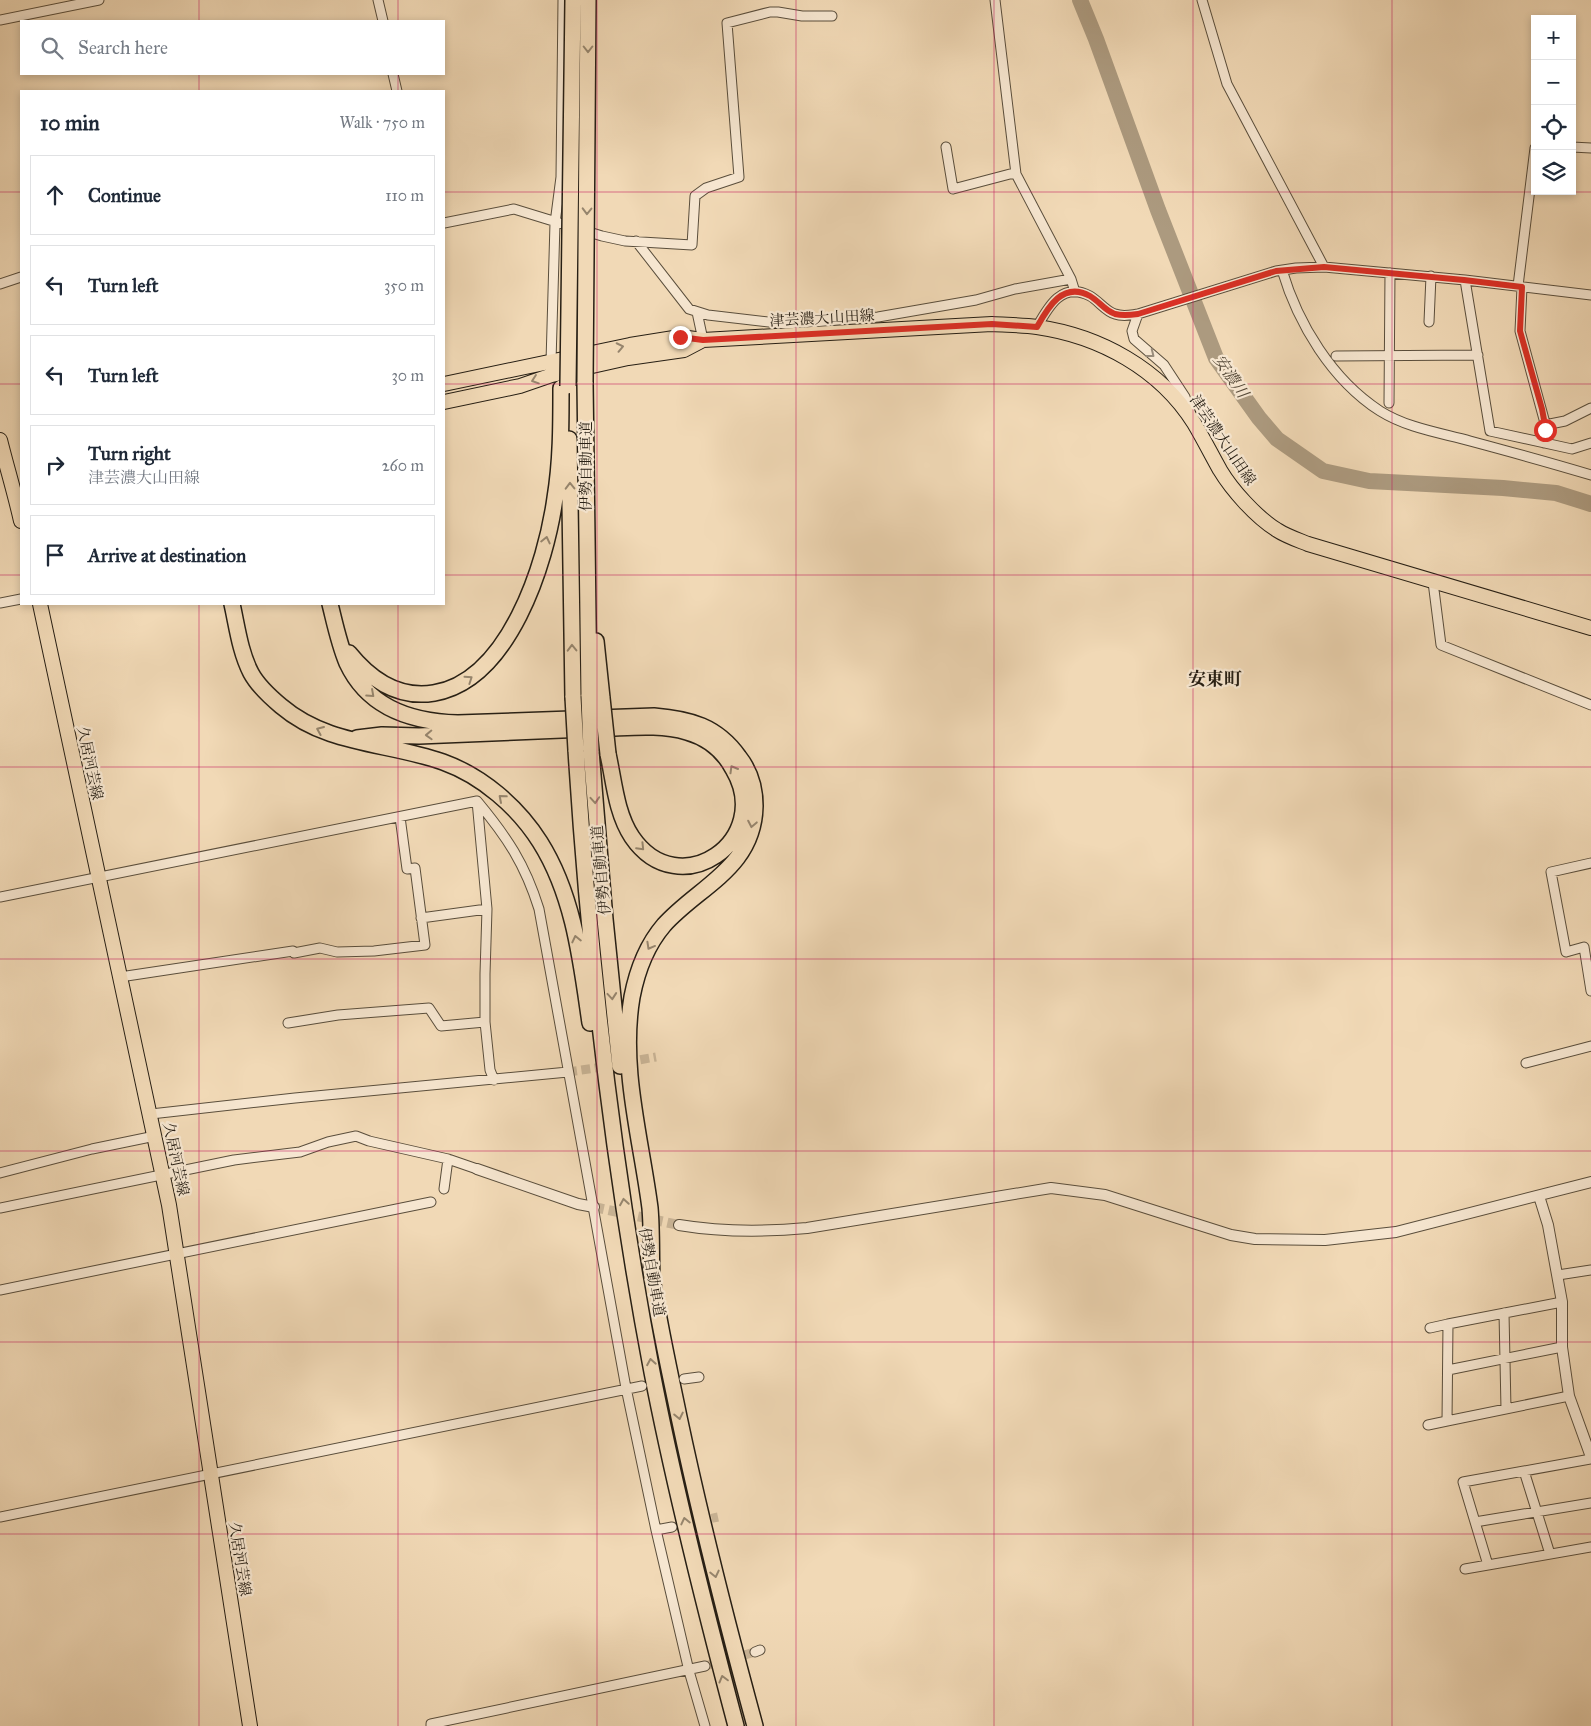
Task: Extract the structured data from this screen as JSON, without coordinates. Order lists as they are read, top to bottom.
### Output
{
  "streets": {
    "highway": ["伊勢自動車道"],
    "main road": ["津芸濃大山田線", "久居河芸線"]
  },
  "districts": ["安東町"],
  "water": ["安濃川"],
  "page": {
    "map_buttons": ["+", "−"],
    "search": "Search here",
    "heading": ["10 min", "Walk · 750 m"],
    "list": [
      ["Continue", "110 m"],
      ["Turn left", "350 m"],
      ["Turn left", "30 m"],
      ["Turn right", "津芸濃大山田線", "260 m"],
      "Arrive at destination"
    ]
  }
}
